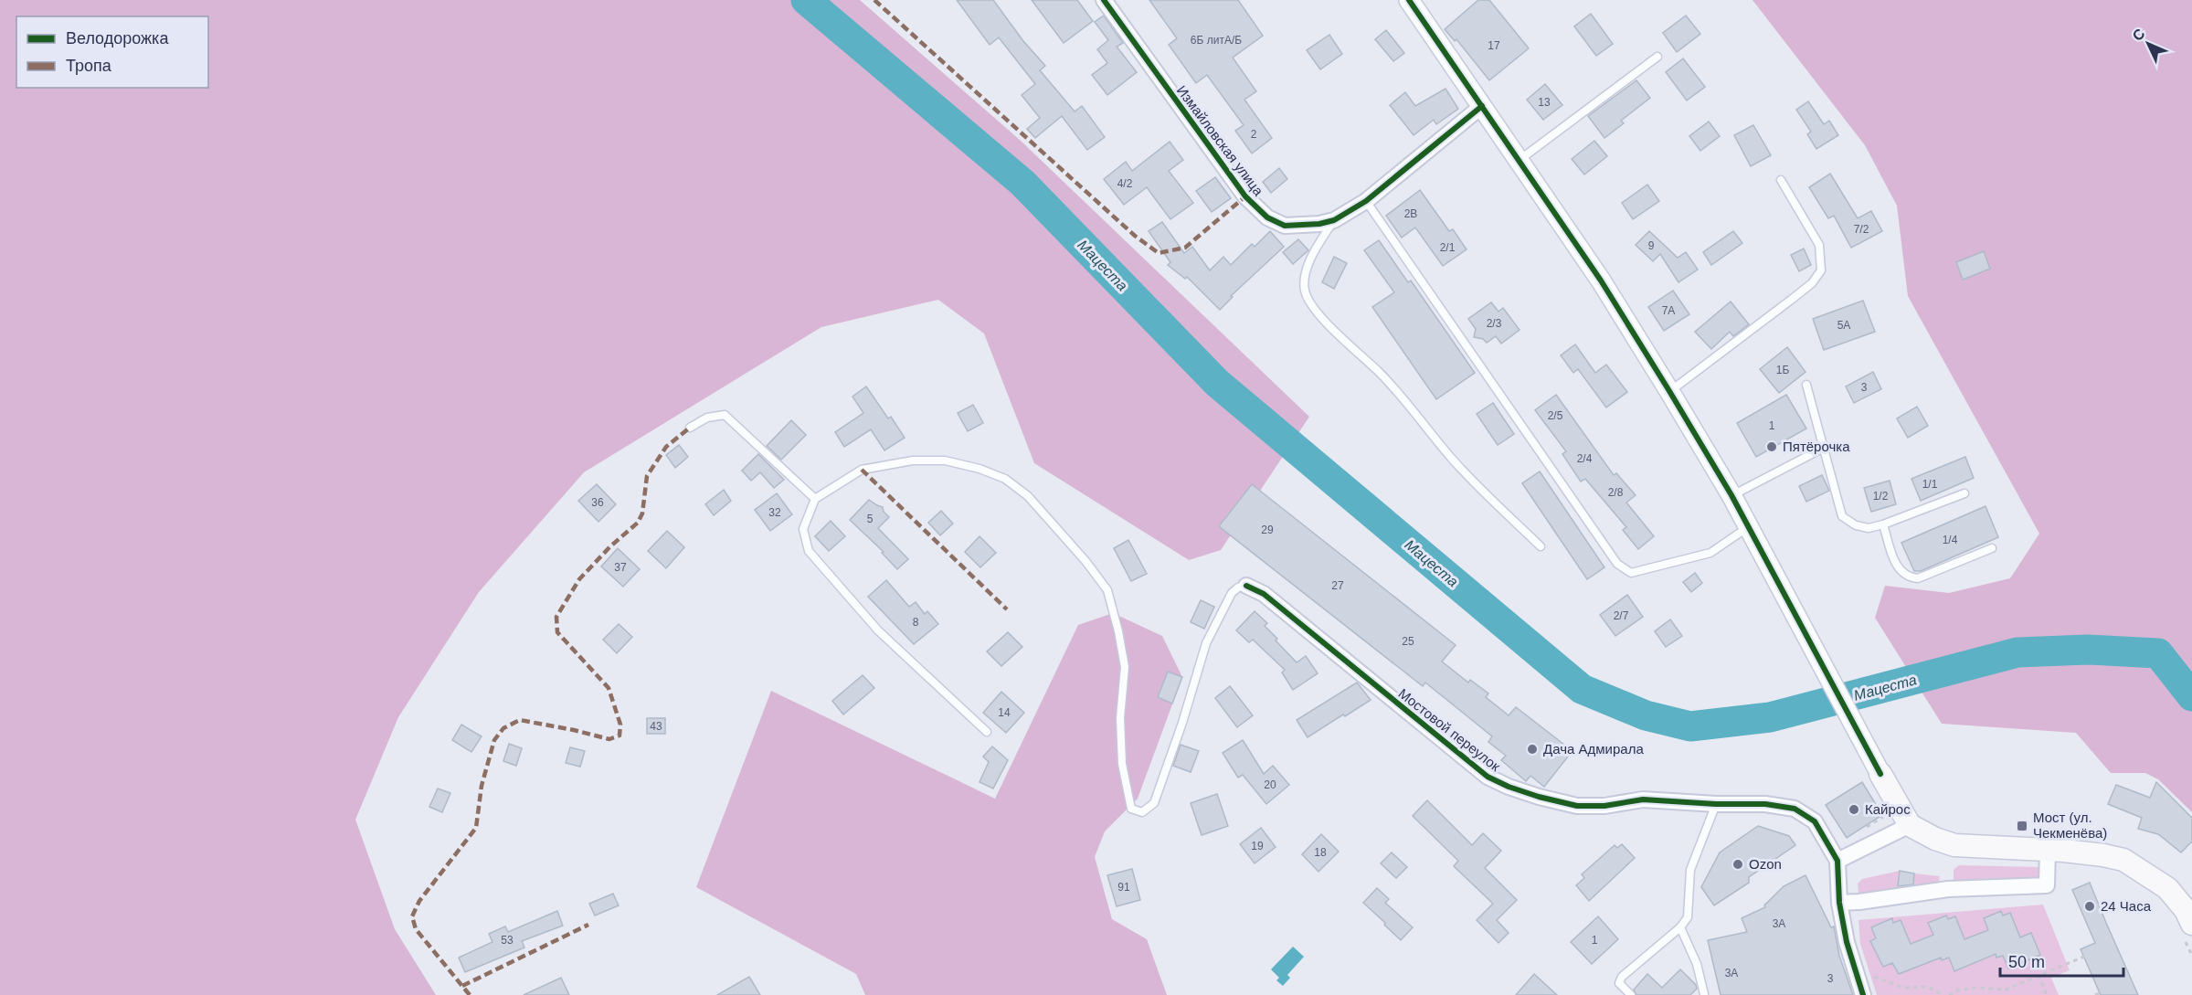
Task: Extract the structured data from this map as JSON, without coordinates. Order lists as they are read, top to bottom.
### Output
{
  "streets": {
    "street": ["Измайловская улица", "Мостовой переулок"]
  },
  "water": ["Мацеста"],
  "places": {
    "other": [
      "Пятёрочка",
      "Дача Адмирала",
      "Кайрос",
      "Ozon",
      "24 Часа"
    ],
    "transit": ["Мост (ул. Чекменёва)"]
  },
  "house_numbers": [
    "6Б литА/Б",
    "17",
    "13",
    "2",
    "4/2",
    "2В",
    "7/2",
    "9",
    "2/1",
    "7А",
    "2/3",
    "5А",
    "1Б",
    "3",
    "2/5",
    "1",
    "2/4",
    "1/1",
    "2/8",
    "1/2",
    "36",
    "32",
    "5",
    "29",
    "1/4",
    "37",
    "27",
    "2/7",
    "8",
    "25",
    "14",
    "43",
    "20",
    "19",
    "18",
    "91",
    "3А",
    "53",
    "1",
    "3А",
    "3"
  ],
  "legend": ["Велодорожка", "Тропа"],
  "scale_bar": "50 m",
  "north": "top left"
}
